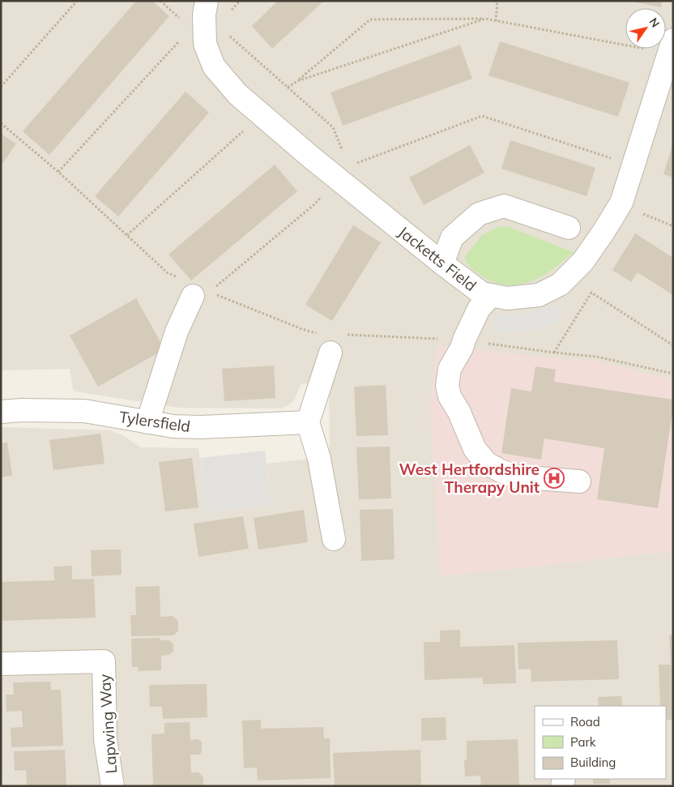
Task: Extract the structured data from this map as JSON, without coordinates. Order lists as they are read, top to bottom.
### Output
{
  "streets": {
    "street": ["Jacketts Field", "Tylersfield", "Lapwing Way"]
  },
  "places": {
    "hospital": ["West Hertfordshire Therapy Unit"]
  },
  "legend": ["Road", "Park", "Building"],
  "north": "top right"
}
